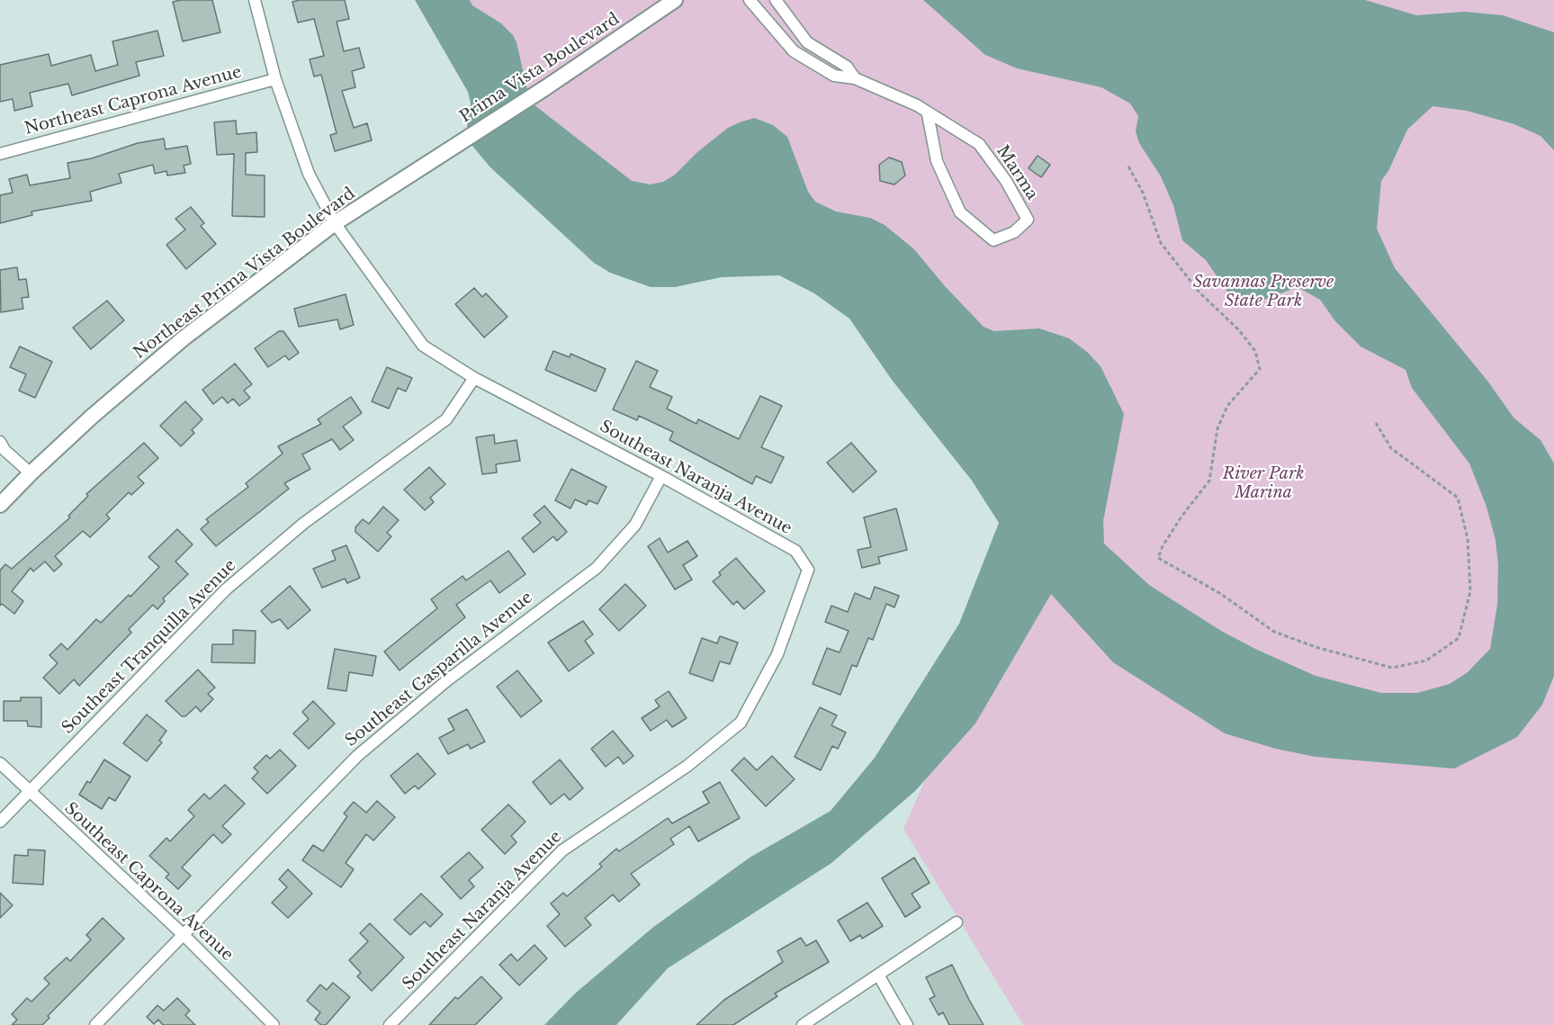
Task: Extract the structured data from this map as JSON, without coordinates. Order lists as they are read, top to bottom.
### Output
{
  "streets": {
    "main road": ["Prima Vista Boulevard", "Northeast Prima Vista Boulevard"],
    "street": [
      "Northeast Caprona Avenue",
      "Marma",
      "Southeast Naranja Avenue",
      "Southeast Tranquilla Avenue",
      "Southeast Gasparilla Avenue",
      "Southeast Caprona Avenue"
    ]
  },
  "crossings": [
    ["Prima Vista Boulevard", "Northeast Prima Vista Boulevard"],
    ["Northeast Caprona Avenue", "Southeast Naranja Avenue"],
    ["Northeast Prima Vista Boulevard", "Southeast Naranja Avenue"],
    ["Southeast Naranja Avenue", "Southeast Tranquilla Avenue"],
    ["Southeast Naranja Avenue", "Southeast Gasparilla Avenue"],
    ["Southeast Tranquilla Avenue", "Southeast Caprona Avenue"],
    ["Southeast Gasparilla Avenue", "Southeast Caprona Avenue"]
  ],
  "parks": ["Savannas Preserve State Park", "River Park Marina"]
}
